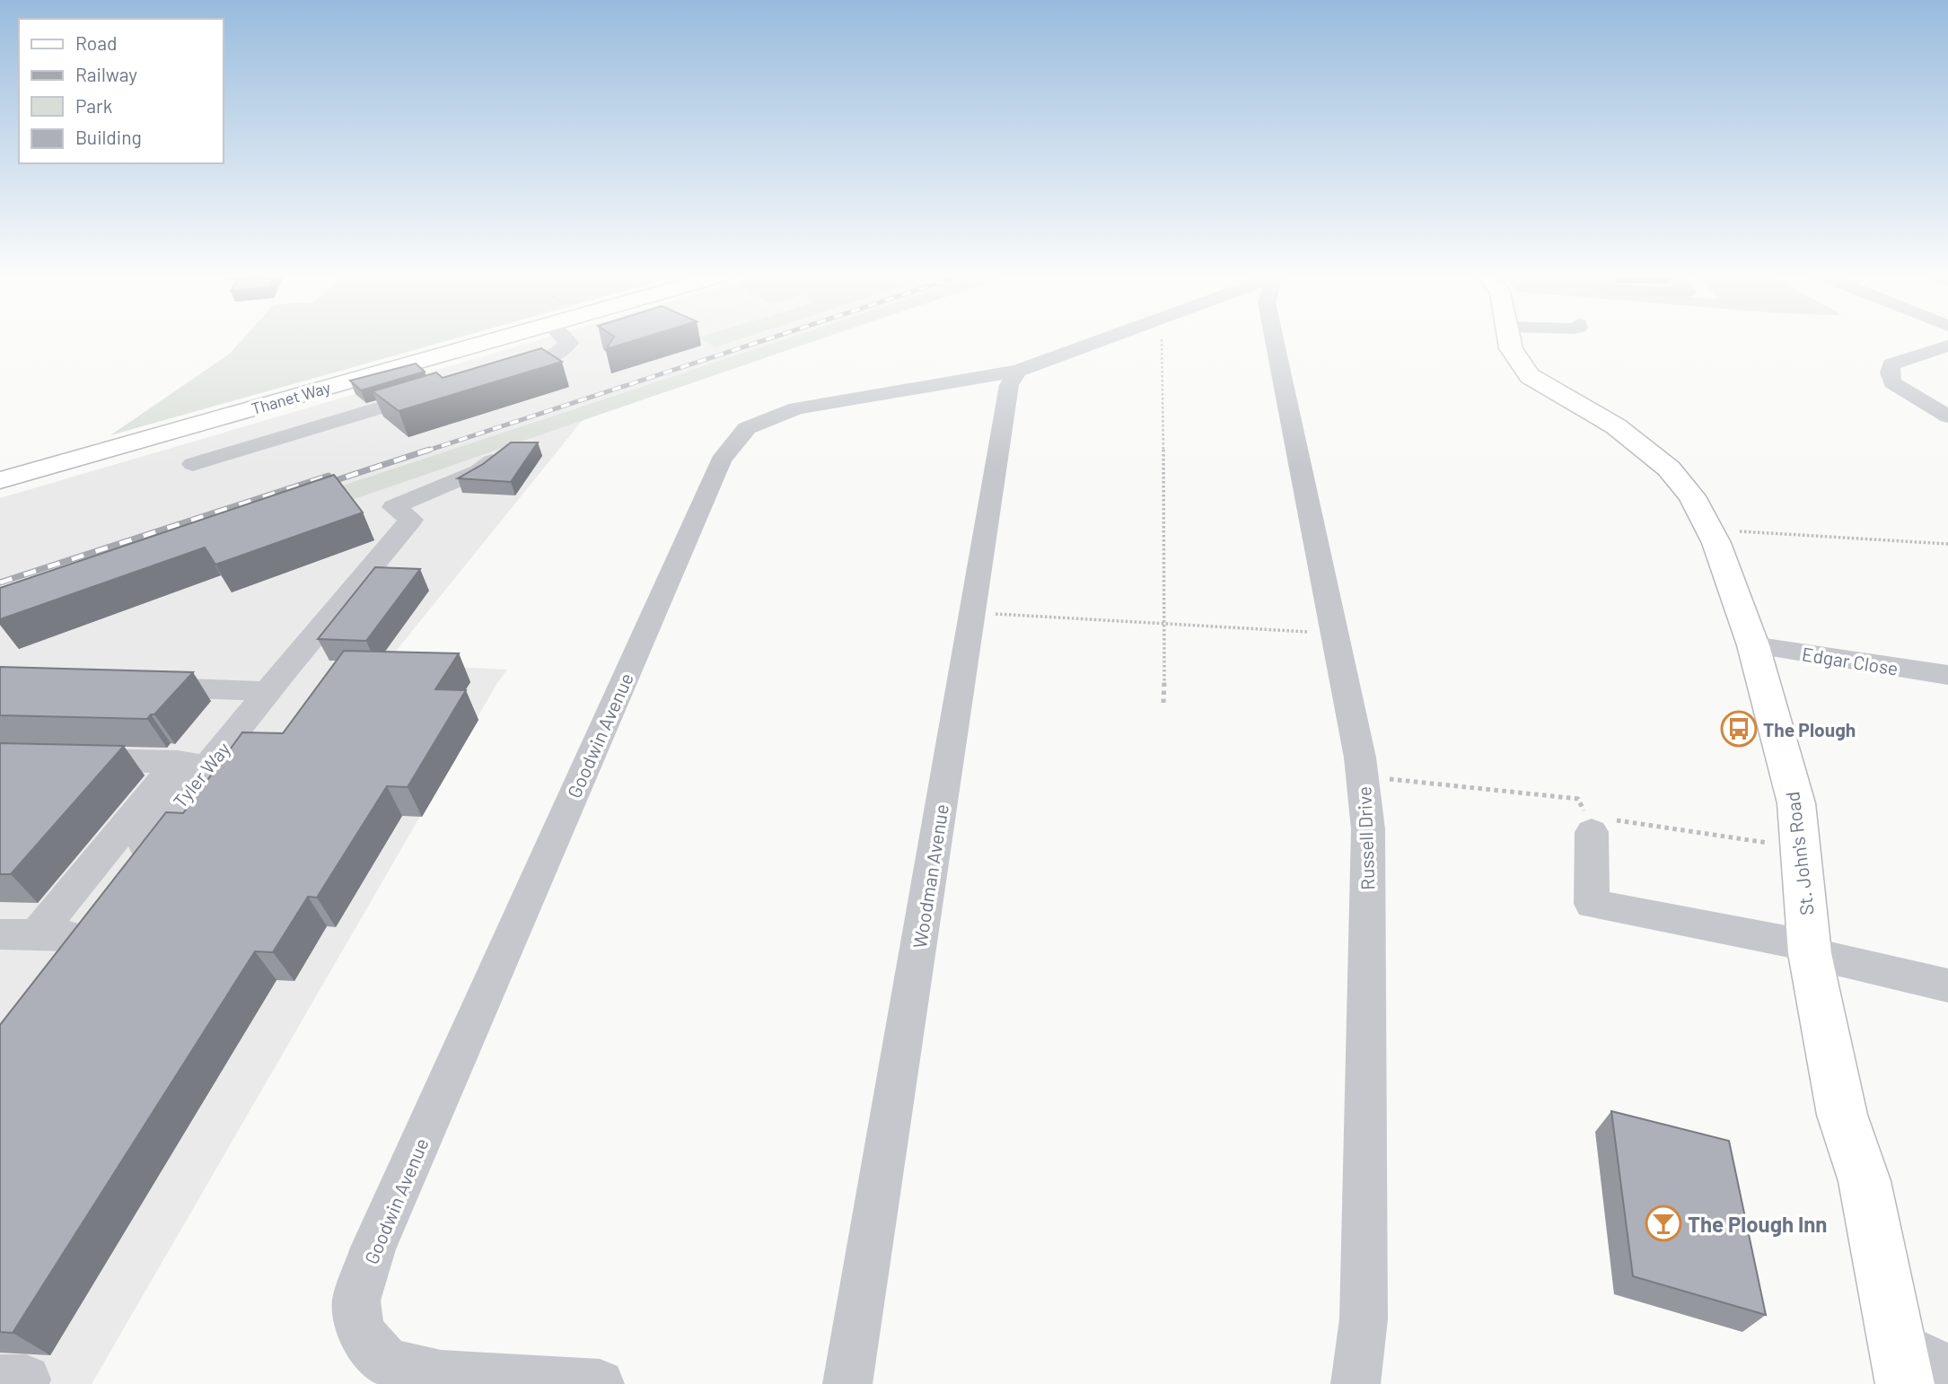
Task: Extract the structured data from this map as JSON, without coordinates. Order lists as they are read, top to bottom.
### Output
{
  "streets": {
    "main road": ["Thanet Way", "St. John's Road"],
    "street": [
      "Edgar Close",
      "Goodwin Avenue",
      "Tyler Way",
      "Russell Drive",
      "Woodman Avenue"
    ]
  },
  "crossings": [
    ["Edgar Close", "St. John's Road"],
    ["Goodwin Avenue", "Woodman Avenue"]
  ],
  "places": {
    "bus stop": ["The Plough"],
    "bar": ["The Plough Inn"]
  },
  "legend": [
    "Road",
    "Railway",
    "Park",
    "Building"
  ]
}
